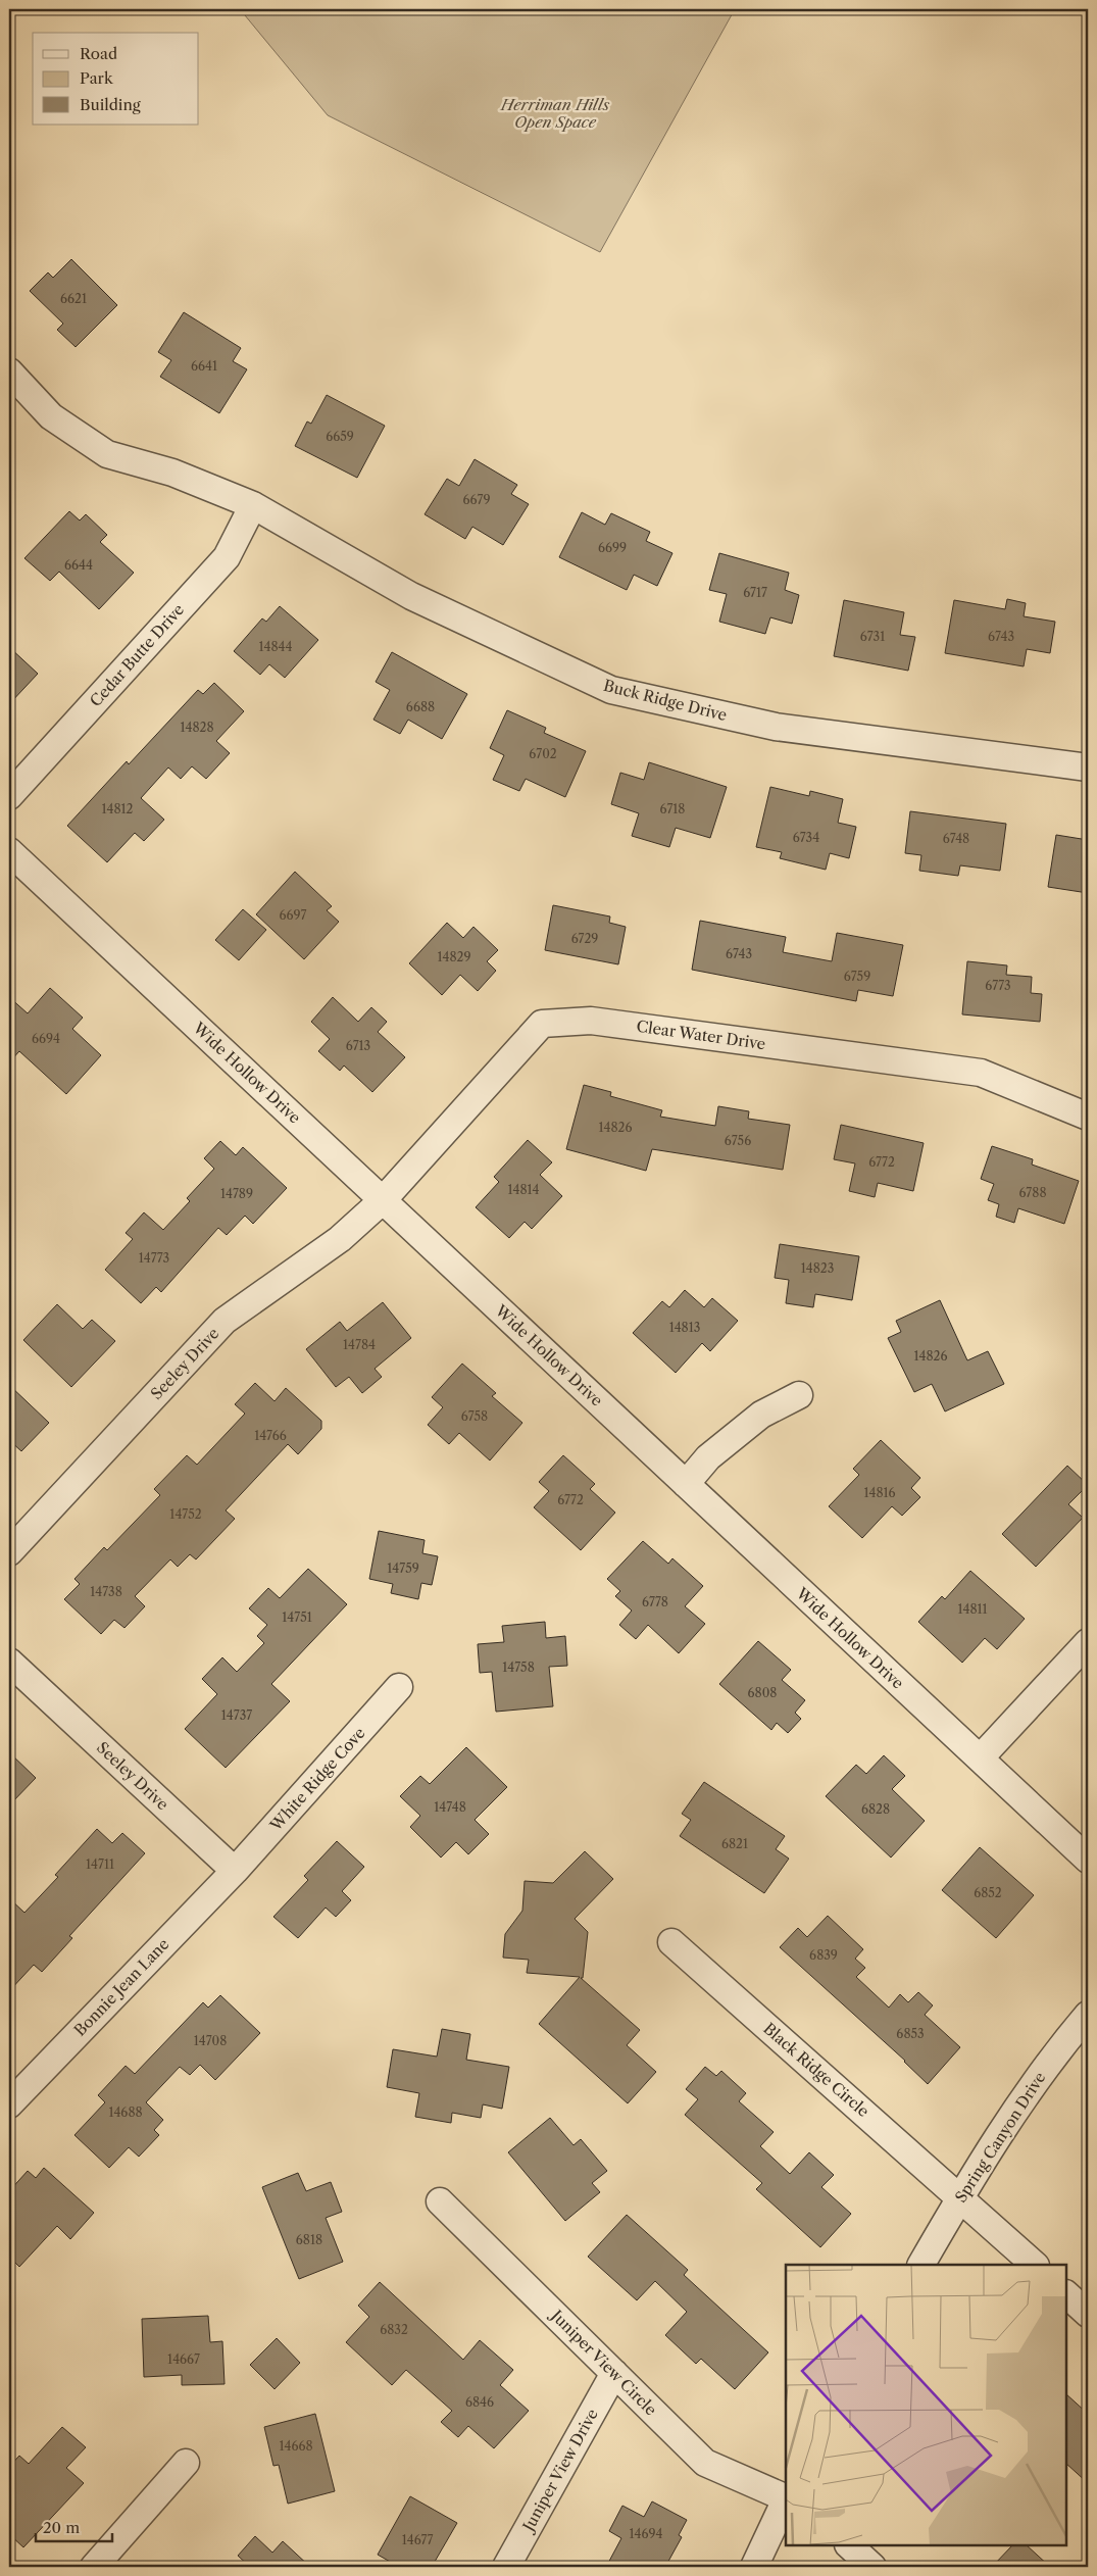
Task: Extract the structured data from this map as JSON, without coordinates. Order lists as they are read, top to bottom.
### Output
{
  "streets": {
    "street": [
      "Cedar Butte Drive",
      "Buck Ridge Drive",
      "Clear Water Drive",
      "Wide Hollow Drive",
      "Seeley Drive",
      "White Ridge Cove",
      "Bonnie Jean Lane",
      "Black Ridge Circle",
      "Spring Canyon Drive",
      "Juniper View Circle",
      "Juniper View Drive"
    ]
  },
  "crossings": [
    ["Cedar Butte Drive", "Buck Ridge Drive"],
    ["Clear Water Drive", "Wide Hollow Drive"],
    ["Clear Water Drive", "Seeley Drive"],
    ["Wide Hollow Drive", "Seeley Drive"],
    ["Seeley Drive", "White Ridge Cove"],
    ["Seeley Drive", "Bonnie Jean Lane"],
    ["White Ridge Cove", "Bonnie Jean Lane"],
    ["Black Ridge Circle", "Spring Canyon Drive"],
    ["Juniper View Circle", "Juniper View Drive"]
  ],
  "parks": ["Herriman Hills Open Space"],
  "house_numbers": [
    "6621",
    "6641",
    "6659",
    "6679",
    "6699",
    "6644",
    "6717",
    "6731",
    "6743",
    "14844",
    "6688",
    "14828",
    "6702",
    "14812",
    "6718",
    "6734",
    "6748",
    "6697",
    "6729",
    "6743",
    "14829",
    "6759",
    "6773",
    "6694",
    "6713",
    "14826",
    "6756",
    "6772",
    "14814",
    "6788",
    "14789",
    "14773",
    "14823",
    "14813",
    "14784",
    "14826",
    "6758",
    "14766",
    "14816",
    "6772",
    "14752",
    "14759",
    "14738",
    "6778",
    "14811",
    "14751",
    "14758",
    "6808",
    "14737",
    "14748",
    "6828",
    "6821",
    "14711",
    "6852",
    "6839",
    "6853",
    "14708",
    "14688",
    "6818",
    "6832",
    "14667",
    "6846",
    "14668",
    "14694",
    "14677"
  ],
  "legend": ["Road", "Park", "Building"],
  "scale_bar": "20 m"
}
